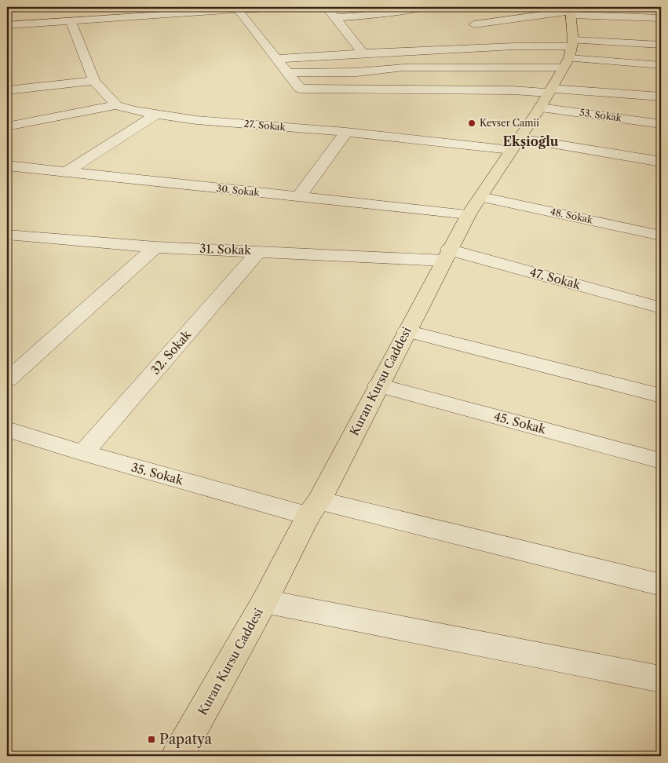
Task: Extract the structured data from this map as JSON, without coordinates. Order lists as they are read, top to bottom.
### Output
{
  "streets": {
    "main road": ["Kuran Kursu Caddesi"],
    "street": [
      "53. Sokak",
      "27. Sokak",
      "30. Sokak",
      "48. Sokak",
      "31. Sokak",
      "47. Sokak",
      "32. Sokak",
      "45. Sokak",
      "35. Sokak"
    ]
  },
  "crossings": [
    ["53. Sokak", "Kuran Kursu Caddesi"],
    ["27. Sokak", "Kuran Kursu Caddesi"],
    ["30. Sokak", "Kuran Kursu Caddesi"],
    ["48. Sokak", "Kuran Kursu Caddesi"],
    ["31. Sokak", "47. Sokak"],
    ["31. Sokak", "32. Sokak"],
    ["31. Sokak", "Kuran Kursu Caddesi"],
    ["47. Sokak", "Kuran Kursu Caddesi"],
    ["32. Sokak", "35. Sokak"],
    ["Kuran Kursu Caddesi", "45. Sokak"],
    ["Kuran Kursu Caddesi", "35. Sokak"]
  ],
  "districts": ["Ekşioğlu"],
  "places": {
    "other": ["Kevser Camii"],
    "transit": ["Papatya"]
  }
}
